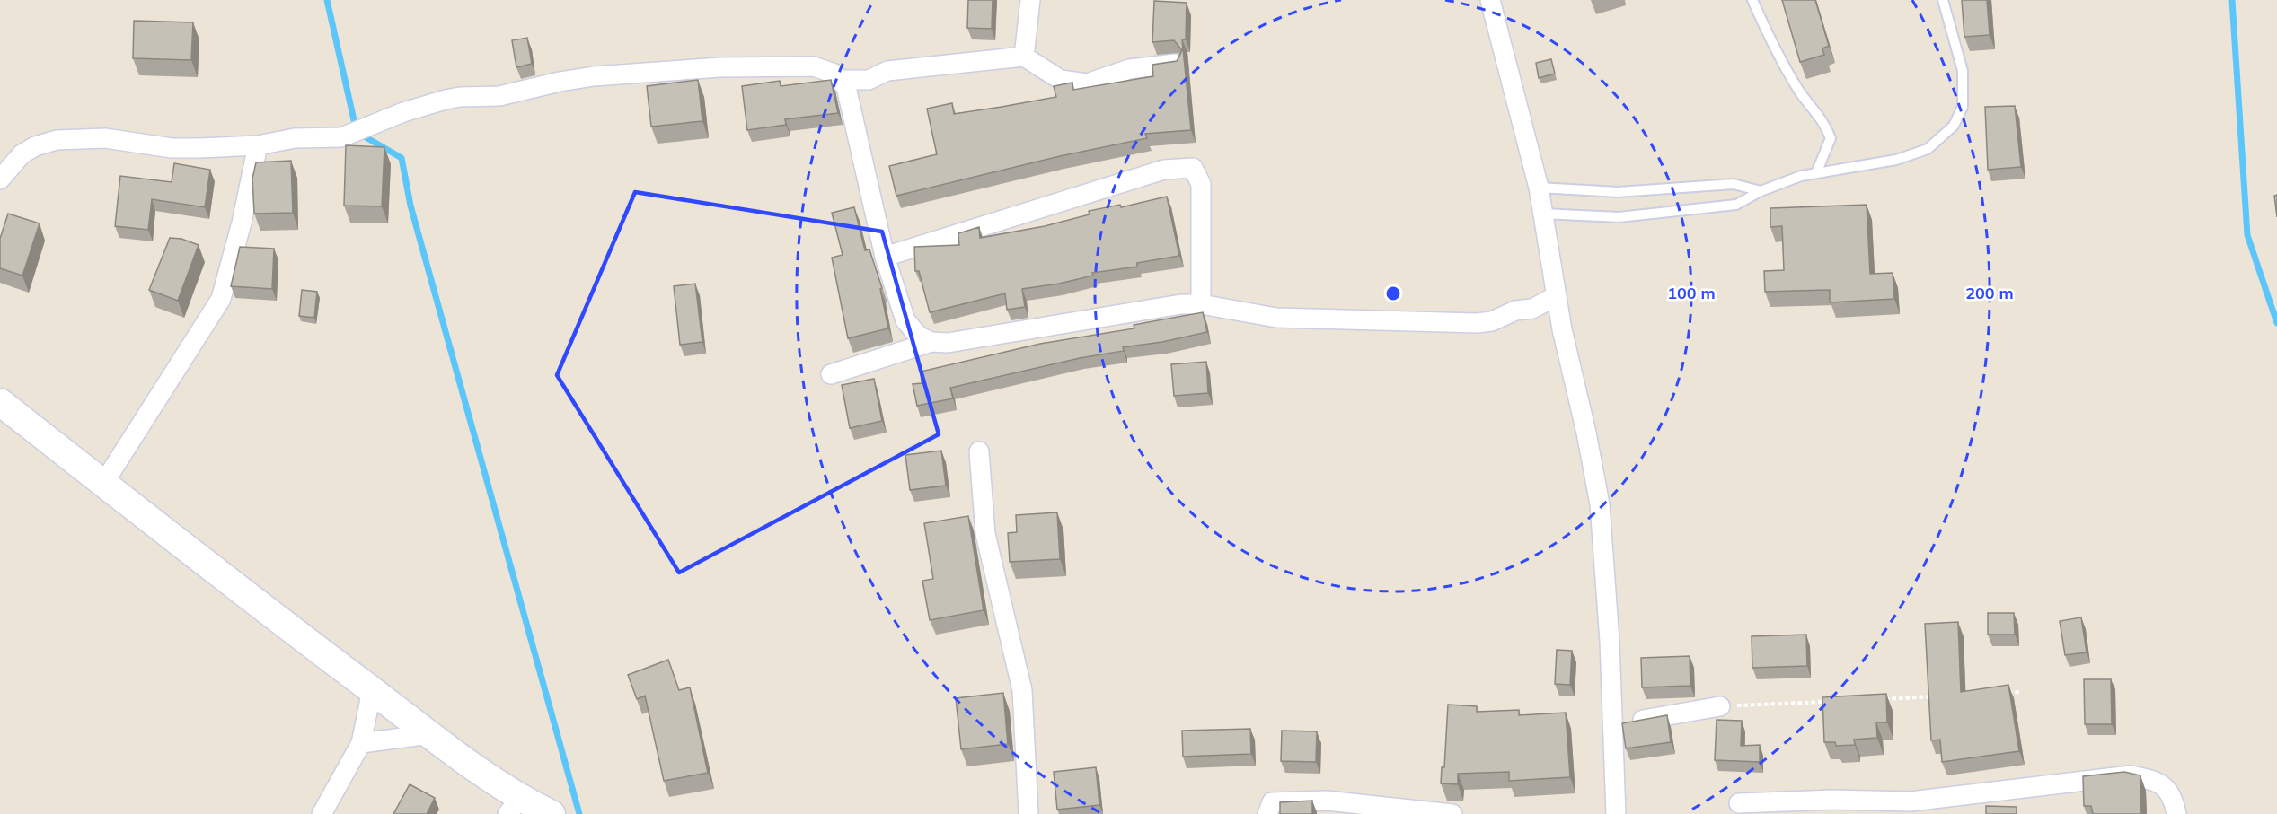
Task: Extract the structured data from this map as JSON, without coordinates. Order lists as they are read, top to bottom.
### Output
{
  "rings": ["100 m", "200 m"]
}
